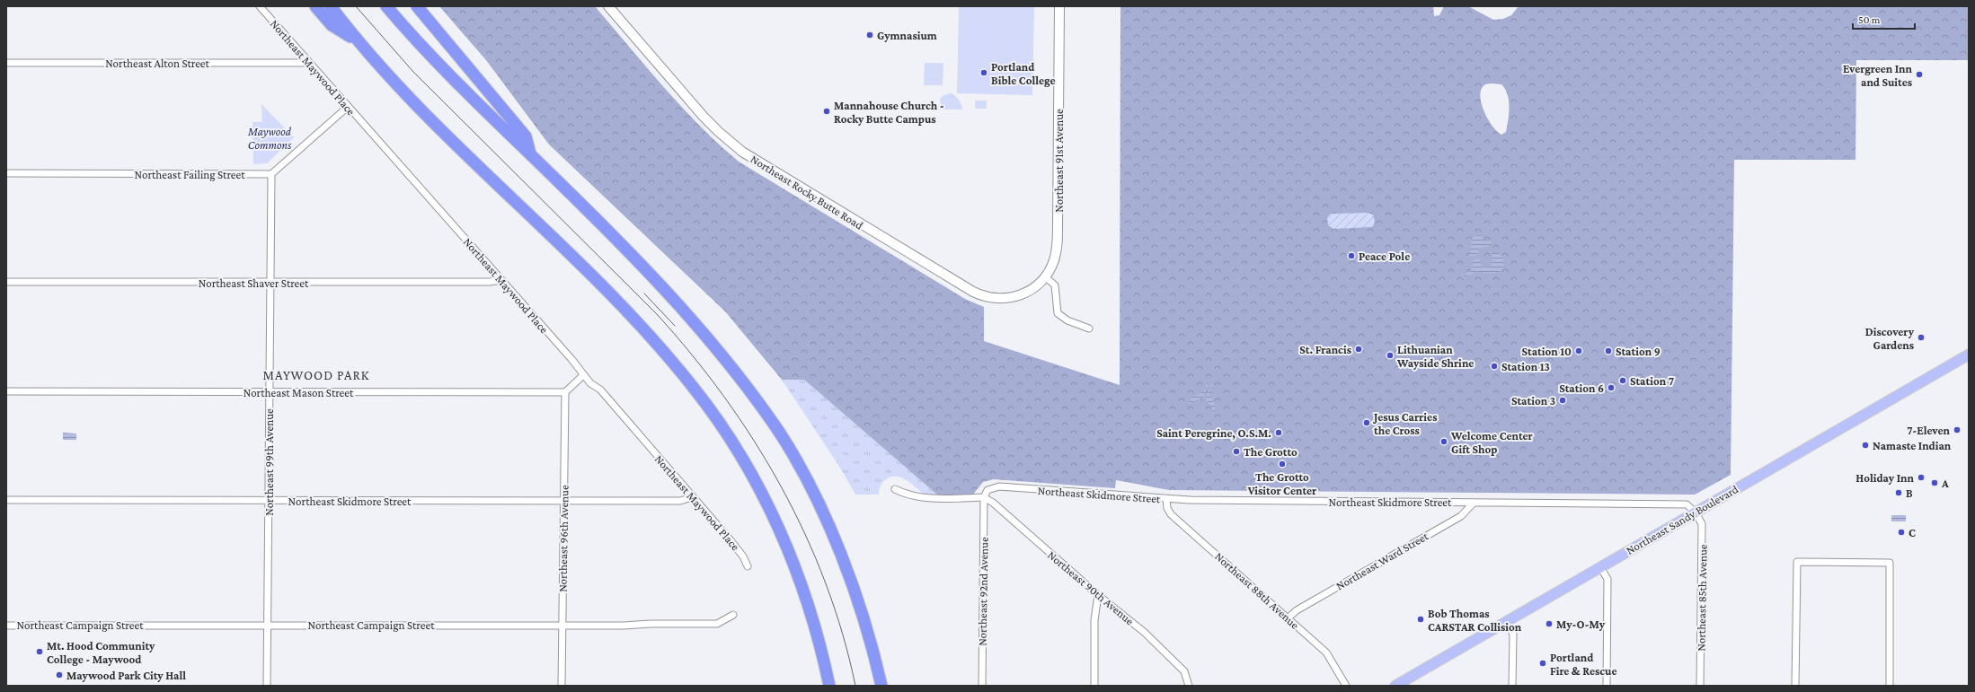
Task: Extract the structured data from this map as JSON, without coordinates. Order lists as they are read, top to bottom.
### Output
{
  "streets": {
    "main road": ["Northeast Sandy Boulevard"],
    "street": [
      "Northeast Alton Street",
      "Northeast Maywood Place",
      "Northeast 91st Avenue",
      "Northeast Failing Street",
      "Northeast Rocky Butte Road",
      "Northeast Shaver Street",
      "Northeast Mason Street",
      "Northeast 99th Avenue",
      "Northeast Skidmore Street",
      "Northeast 96th Avenue",
      "Northeast Ward Street",
      "Northeast 90th Avenue",
      "Northeast 88th Avenue",
      "Northeast 92nd Avenue",
      "Northeast 85th Avenue",
      "Northeast Campaign Street"
    ]
  },
  "crossings": [
    ["Northeast Alton Street", "Northeast Maywood Place"],
    ["Northeast Maywood Place", "Northeast Shaver Street"],
    ["Northeast Maywood Place", "Northeast Skidmore Street"],
    ["Northeast 91st Avenue", "Northeast Rocky Butte Road"],
    ["Northeast Failing Street", "Northeast 99th Avenue"],
    ["Northeast Shaver Street", "Northeast 99th Avenue"],
    ["Northeast Mason Street", "Northeast 99th Avenue"],
    ["Northeast Mason Street", "Northeast 96th Avenue"],
    ["Northeast 99th Avenue", "Northeast Skidmore Street"],
    ["Northeast 99th Avenue", "Northeast Campaign Street"],
    ["Northeast Skidmore Street", "Northeast Sandy Boulevard"],
    ["Northeast Skidmore Street", "Northeast 96th Avenue"],
    ["Northeast Skidmore Street", "Northeast Ward Street"],
    ["Northeast Skidmore Street", "Northeast 90th Avenue"],
    ["Northeast Skidmore Street", "Northeast 88th Avenue"],
    ["Northeast Skidmore Street", "Northeast 92nd Avenue"],
    ["Northeast Skidmore Street", "Northeast 85th Avenue"],
    ["Northeast Sandy Boulevard", "Northeast 85th Avenue"],
    ["Northeast 96th Avenue", "Northeast Campaign Street"],
    ["Northeast Ward Street", "Northeast 88th Avenue"],
    ["Northeast 90th Avenue", "Northeast 92nd Avenue"]
  ],
  "districts": ["MAYWOOD PARK"],
  "parks": ["Maywood Commons"],
  "places": [
    "Gymnasium",
    "Portland Bible College",
    "Evergreen Inn and Suites",
    "Mannahouse Church - Rocky Butte Campus",
    "Peace Pole",
    "Discovery Gardens",
    "St. Francis",
    "Station 10",
    "Station 9",
    "Lithuanian Wayside Shrine",
    "Station 13",
    "Station 7",
    "Station 6",
    "Station 3",
    "Jesus Carries the Cross",
    "7-Eleven",
    "Saint Peregrine, O.S.M.",
    "Welcome Center Gift Shop",
    "Namaste Indian",
    "The Grotto",
    "The Grotto Visitor Center",
    "Holiday Inn",
    "A",
    "B",
    "C",
    "Bob Thomas CARSTAR Collision",
    "My-O-My",
    "Mt. Hood Community College - Maywood",
    "Portland Fire & Rescue",
    "Maywood Park City Hall"
  ],
  "scale_bar": "50 m"
}
